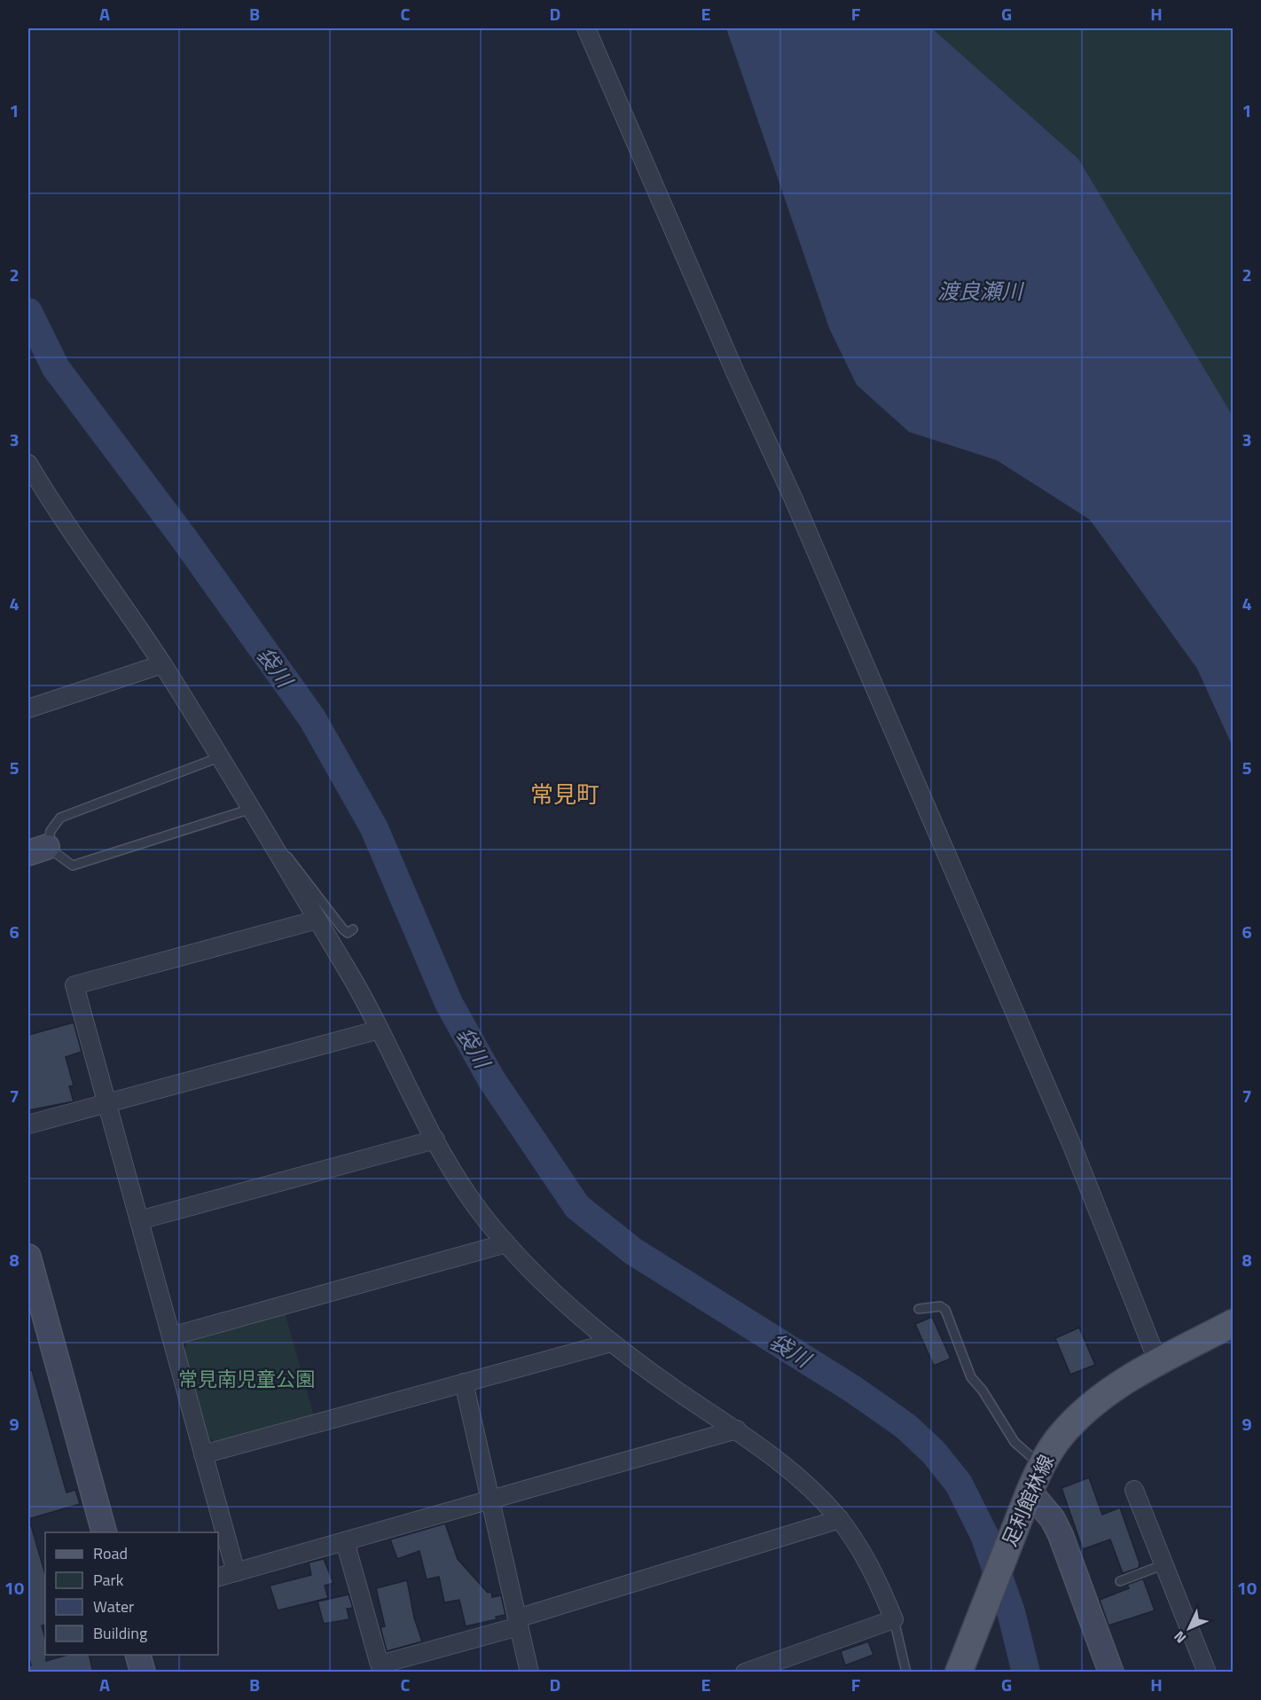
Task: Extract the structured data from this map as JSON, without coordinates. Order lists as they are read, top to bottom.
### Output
{
  "streets": {
    "main road": ["足利館林線"]
  },
  "districts": ["常見町"],
  "water": ["渡良瀬川", "袋川"],
  "parks": ["常見南児童公園"],
  "legend": [
    "Road",
    "Park",
    "Water",
    "Building"
  ],
  "north": "bottom left",
  "grid": {
    "columns": [
      "A",
      "B",
      "C",
      "D",
      "E",
      "F",
      "G",
      "H"
    ],
    "rows": [
      "1",
      "2",
      "3",
      "4",
      "5",
      "6",
      "7",
      "8",
      "9",
      "10"
    ]
  }
}
